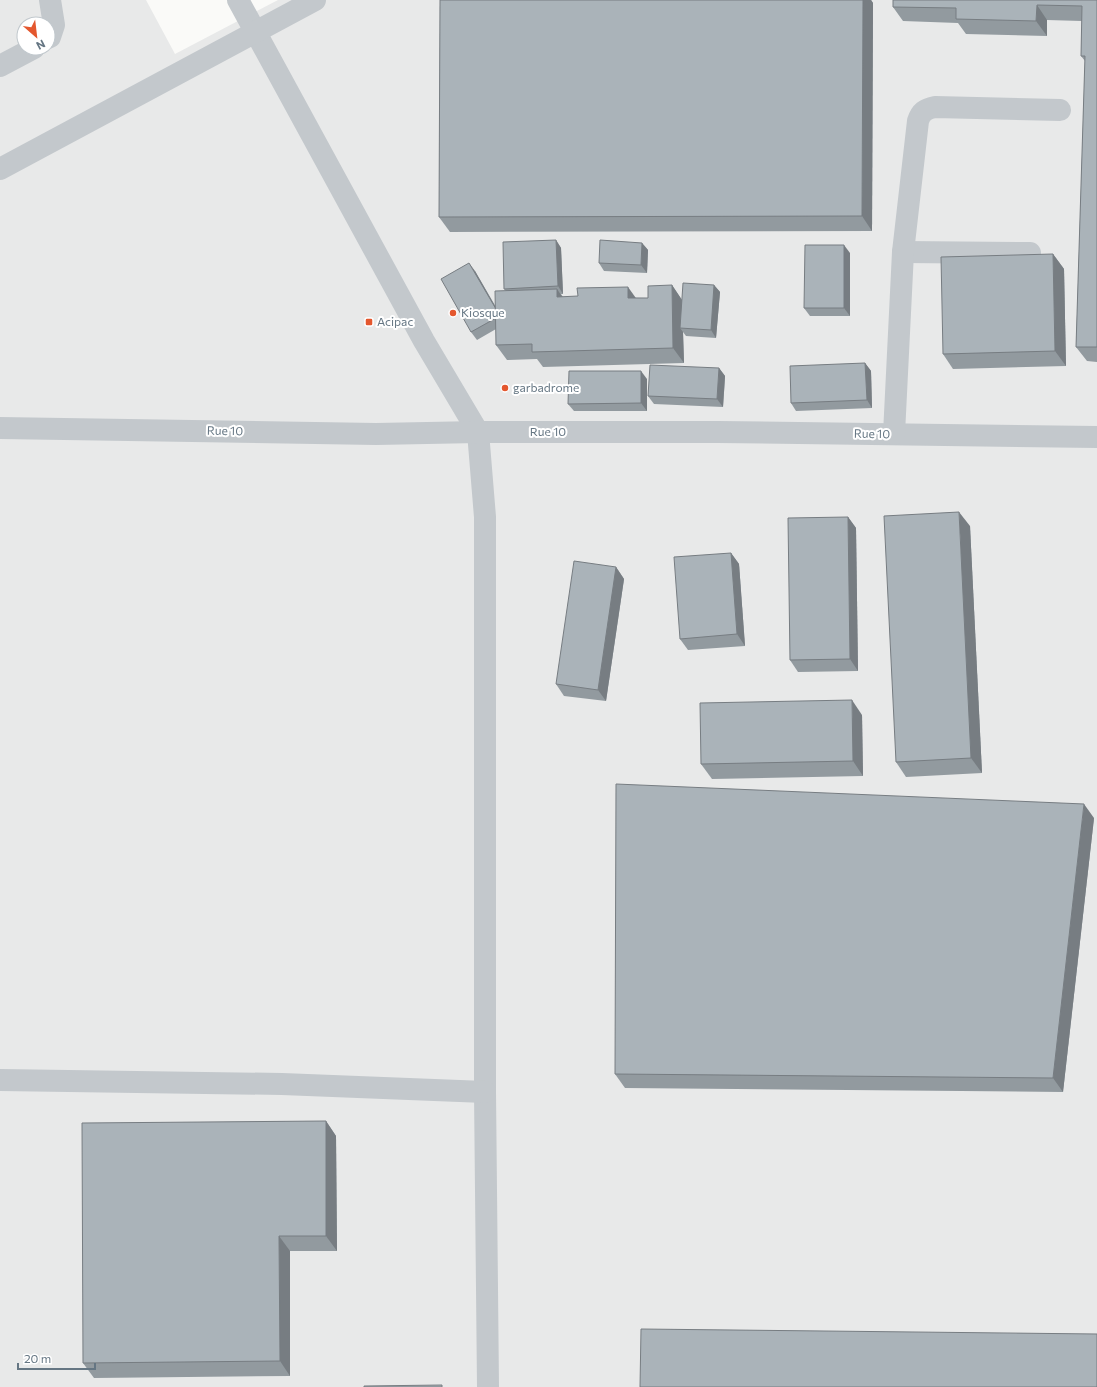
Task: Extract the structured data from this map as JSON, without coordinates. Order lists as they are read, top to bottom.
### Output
{
  "streets": {
    "street": ["Rue 10"]
  },
  "places": {
    "other": ["Kiosque", "garbadrome"],
    "transit": ["Acipac"]
  },
  "scale_bar": "20 m",
  "north": "bottom right"
}
